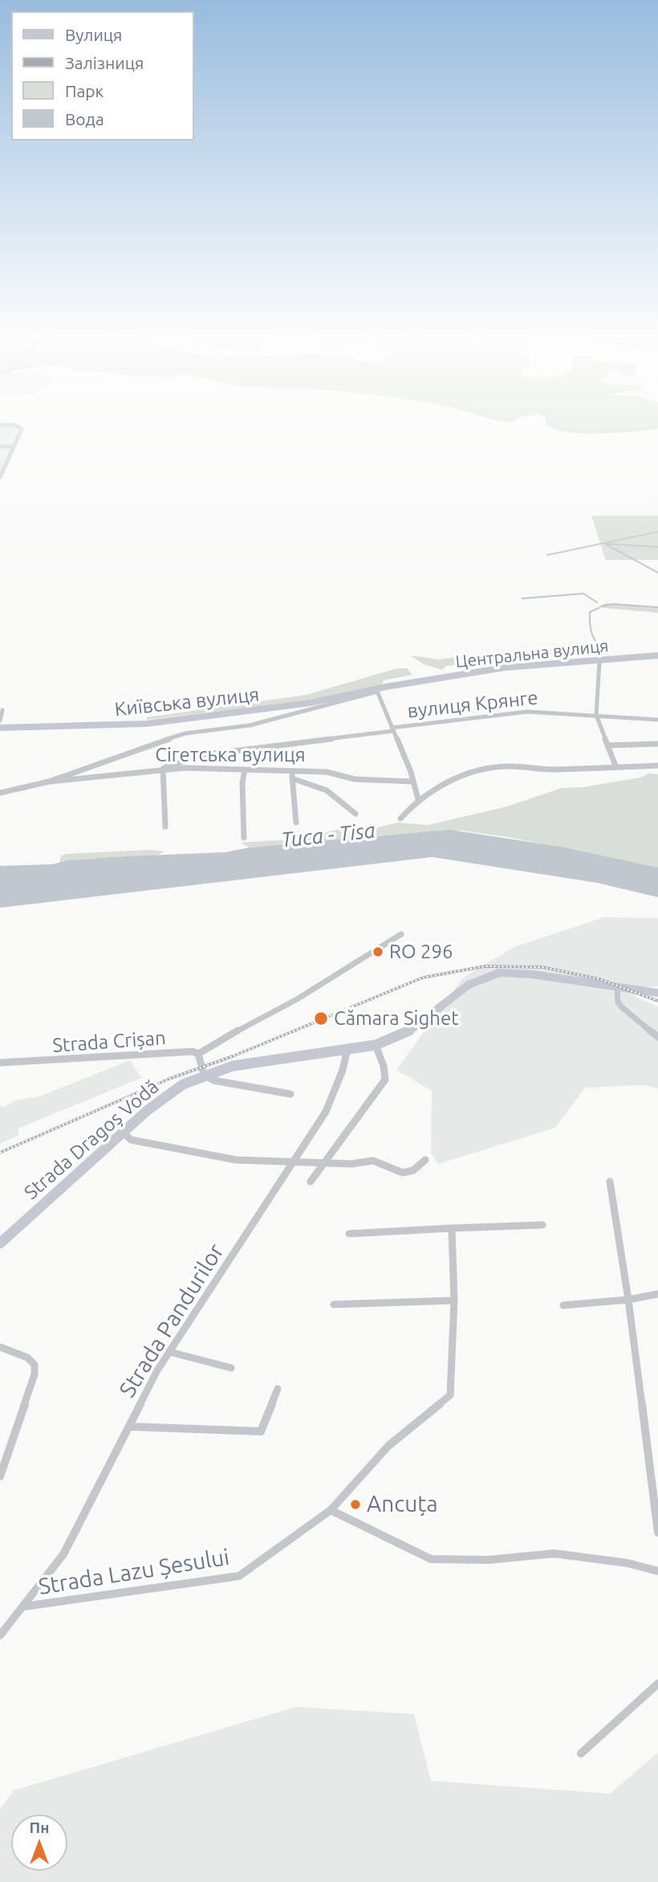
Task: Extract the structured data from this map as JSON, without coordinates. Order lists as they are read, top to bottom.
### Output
{
  "streets": {
    "main road": ["Центральна вулиця", "Київська вулиця", "Strada Dragoș Vodă"],
    "street": [
      "вулиця Крянге",
      "Сігетська вулиця",
      "Strada Crișan",
      "Strada Pandurilor",
      "Strada Lazu Șesului"
    ]
  },
  "crossings": [
    ["Центральна вулиця", "Київська вулиця"],
    ["вулиця Крянге", "Сігетська вулиця"],
    ["Strada Dragoș Vodă", "Strada Pandurilor"],
    ["Strada Pandurilor", "Strada Lazu Șesului"]
  ],
  "water": ["Тиса - Tisa"],
  "places": ["RO 296", "Cămara Sighet", "Ancuța"],
  "legend": [
    "Вулиця",
    "Залізниця",
    "Парк",
    "Вода"
  ],
  "north": "top"
}
